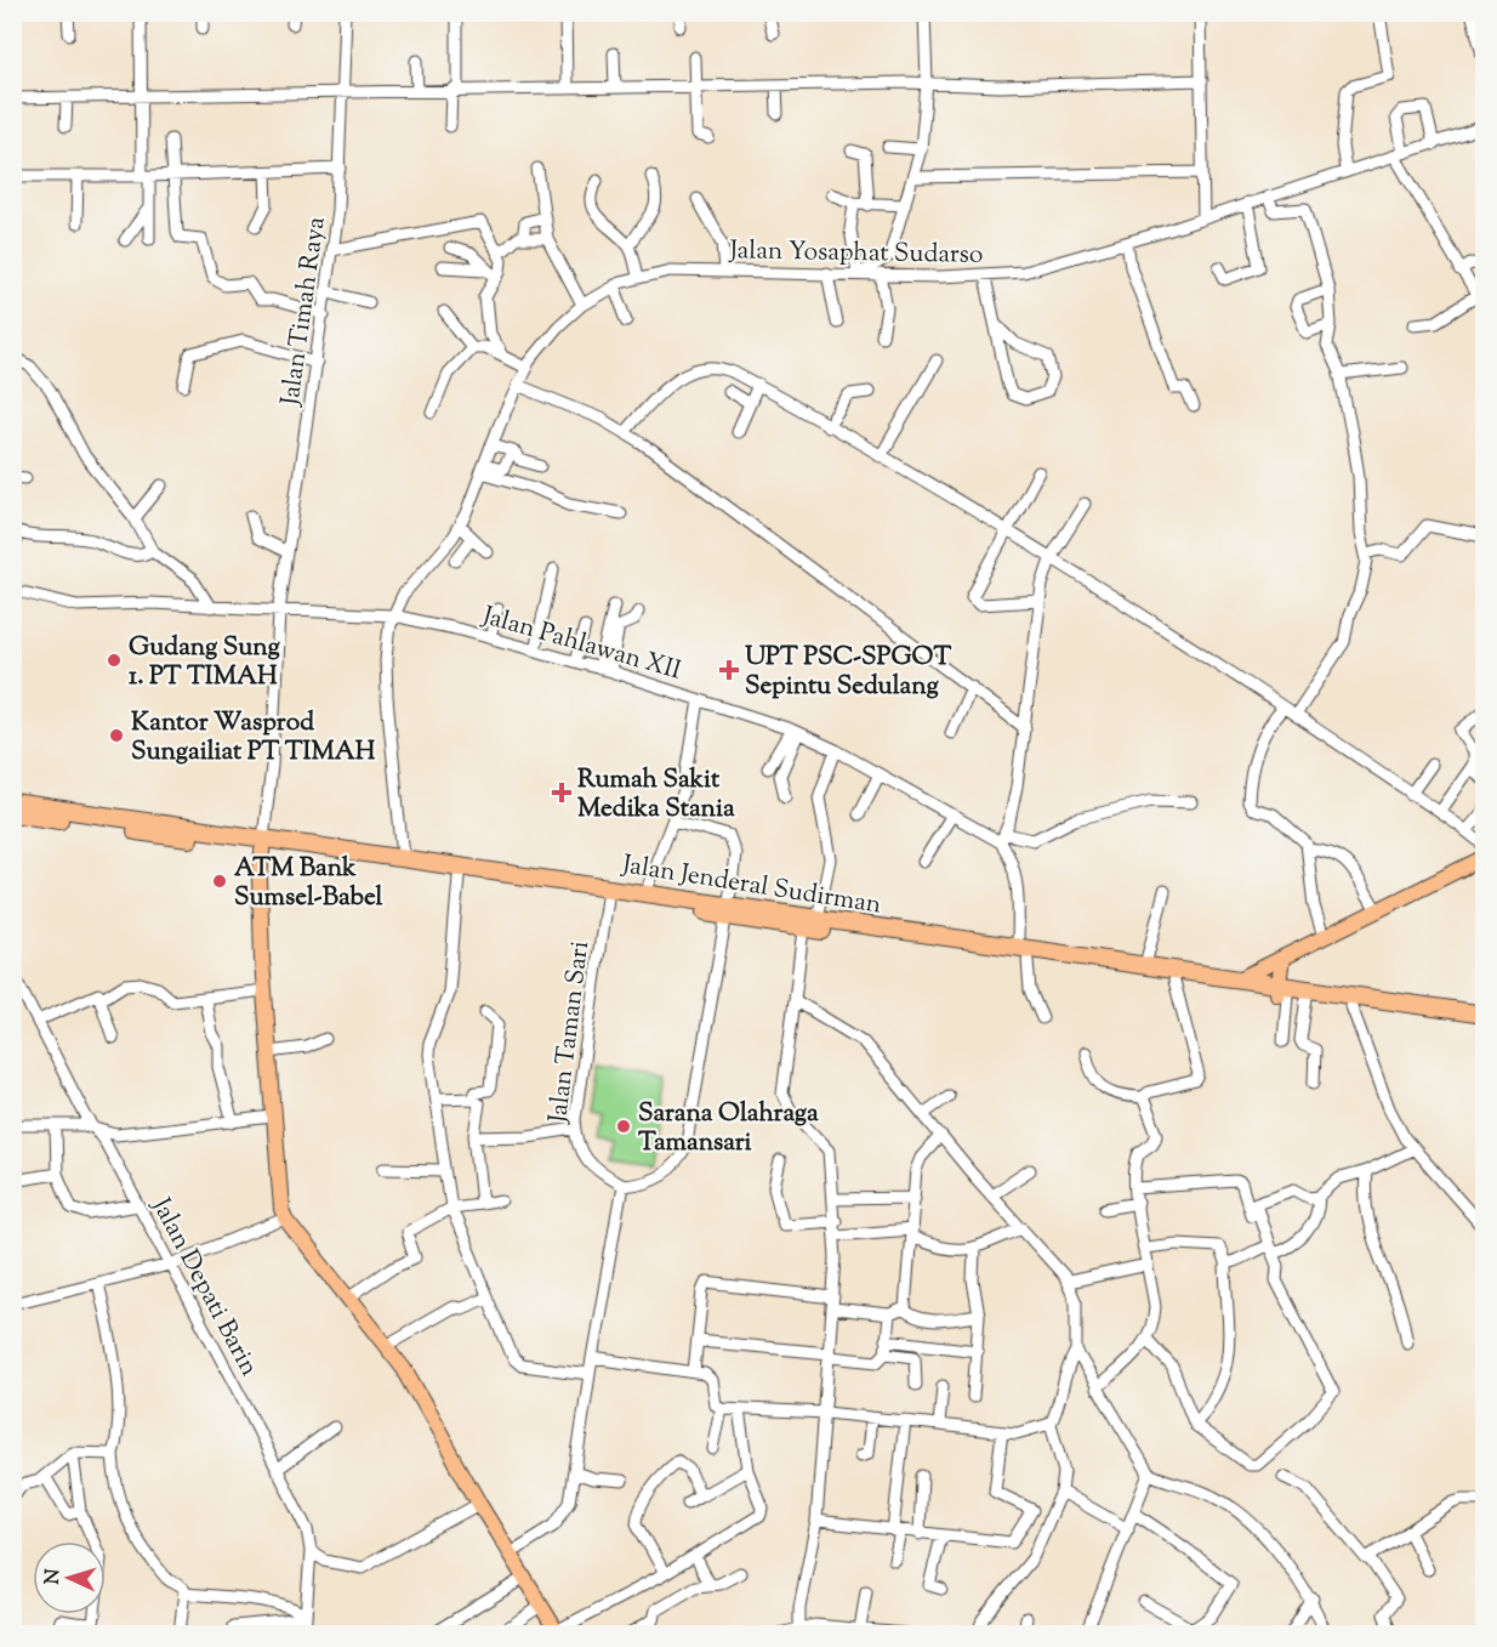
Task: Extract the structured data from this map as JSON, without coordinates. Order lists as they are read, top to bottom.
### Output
{
  "streets": {
    "highway": ["Jalan Jenderal Sudirman"],
    "street": [
      "Jalan Yosaphat Sudarso",
      "Jalan Timah Raya",
      "Jalan Pahlawan XII",
      "Jalan Taman Sari",
      "Jalan Depati Barin"
    ]
  },
  "crossings": [
    ["Jalan Yosaphat Sudarso", "Jalan Pahlawan XII"],
    ["Jalan Timah Raya", "Jalan Pahlawan XII"],
    ["Jalan Timah Raya", "Jalan Jenderal Sudirman"],
    ["Jalan Jenderal Sudirman", "Jalan Taman Sari"]
  ],
  "places": {
    "other": [
      "Gudang Sung 1. PT TIMAH",
      "Kantor Wasprod Sungailiat PT TIMAH",
      "ATM Bank Sumsel-Babel",
      "Sarana Olahraga Tamansari"
    ],
    "health": ["UPT PSC-SPGOT Sepintu Sedulang", "Rumah Sakit Medika Stania"]
  },
  "north": "left"
}
